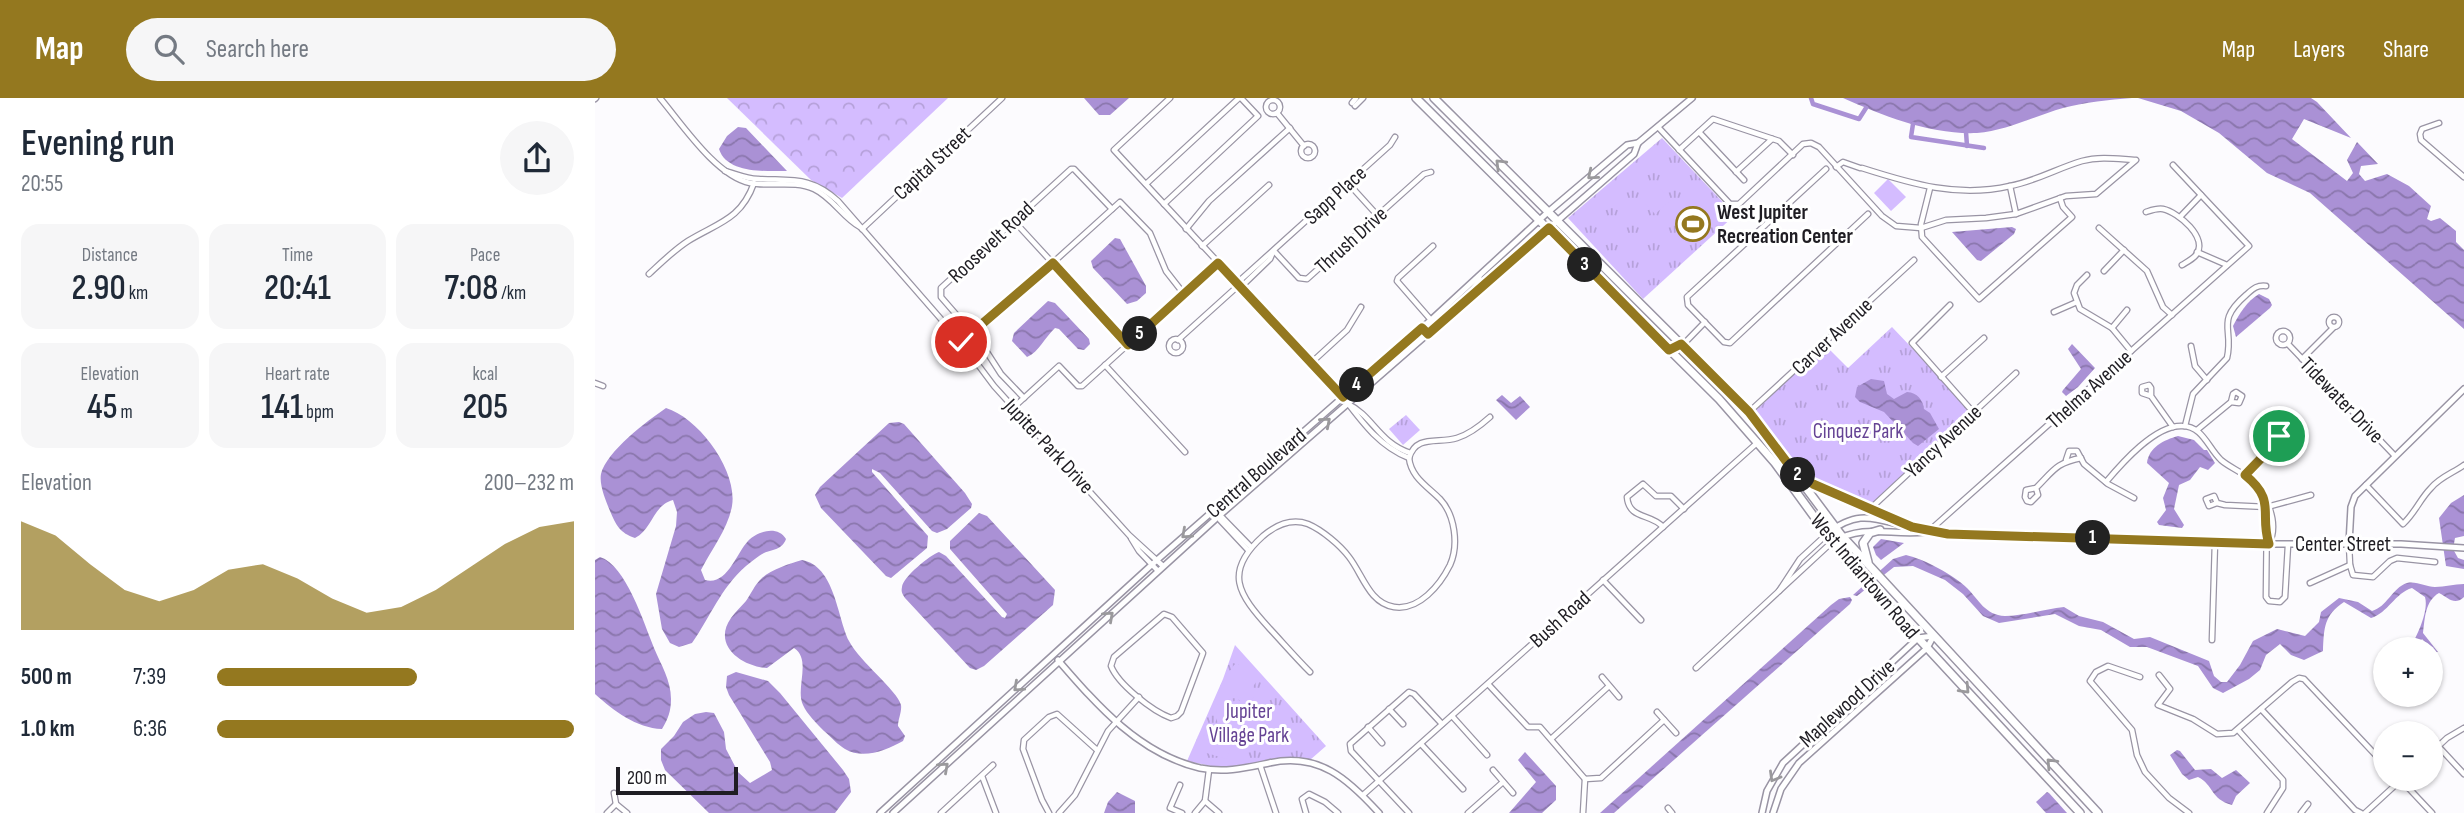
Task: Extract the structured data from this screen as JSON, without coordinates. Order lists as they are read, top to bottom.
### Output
{
  "streets": {
    "main road": ["West Indiantown Road"],
    "street": [
      "Capital Street",
      "Sapp Place",
      "Thrush Drive",
      "Roosevelt Road",
      "Carver Avenue",
      "Thelma Avenue",
      "Tidewater Drive",
      "Yancy Avenue",
      "Jupiter Park Drive",
      "Central Boulevard",
      "Center Street",
      "Bush Road",
      "Maplewood Drive"
    ]
  },
  "crossings": [
    ["Capital Street", "Jupiter Park Drive"],
    ["Sapp Place", "Thrush Drive"],
    ["Carver Avenue", "West Indiantown Road"],
    ["Thelma Avenue", "Center Street"],
    ["Yancy Avenue", "Center Street"],
    ["Jupiter Park Drive", "Central Boulevard"],
    ["Central Boulevard", "West Indiantown Road"],
    ["Center Street", "West Indiantown Road"],
    ["West Indiantown Road", "Bush Road"],
    ["West Indiantown Road", "Maplewood Drive"]
  ],
  "parks": ["Cinquez Park", "Jupiter Village Park"],
  "places": {
    "sports": ["West Jupiter Recreation Center"]
  },
  "scale_bar": "200 m",
  "page": {
    "header": "Map",
    "search": "Search here",
    "nav": ["Map", "Layers", "Share"],
    "heading": ["Evening run", "20:55"],
    "stats": [
      ["Distance", "2.90 km"],
      ["Time", "20:41"],
      ["Pace", "7:08 /km"],
      ["Elevation", "45 m"],
      ["Heart rate", "141 bpm"],
      ["kcal", "205"]
    ],
    "pins": [
      "3",
      "5",
      "4",
      "2",
      "1"
    ],
    "chart": ["Elevation", "200–232 m"],
    "map_buttons": ["+", "−"],
    "list": [
      {
        "name": "500 m",
        "note": "7:39"
      },
      {
        "name": "1.0 km",
        "note": "6:36"
      }
    ],
    "scale": "200 m"
  }
}
